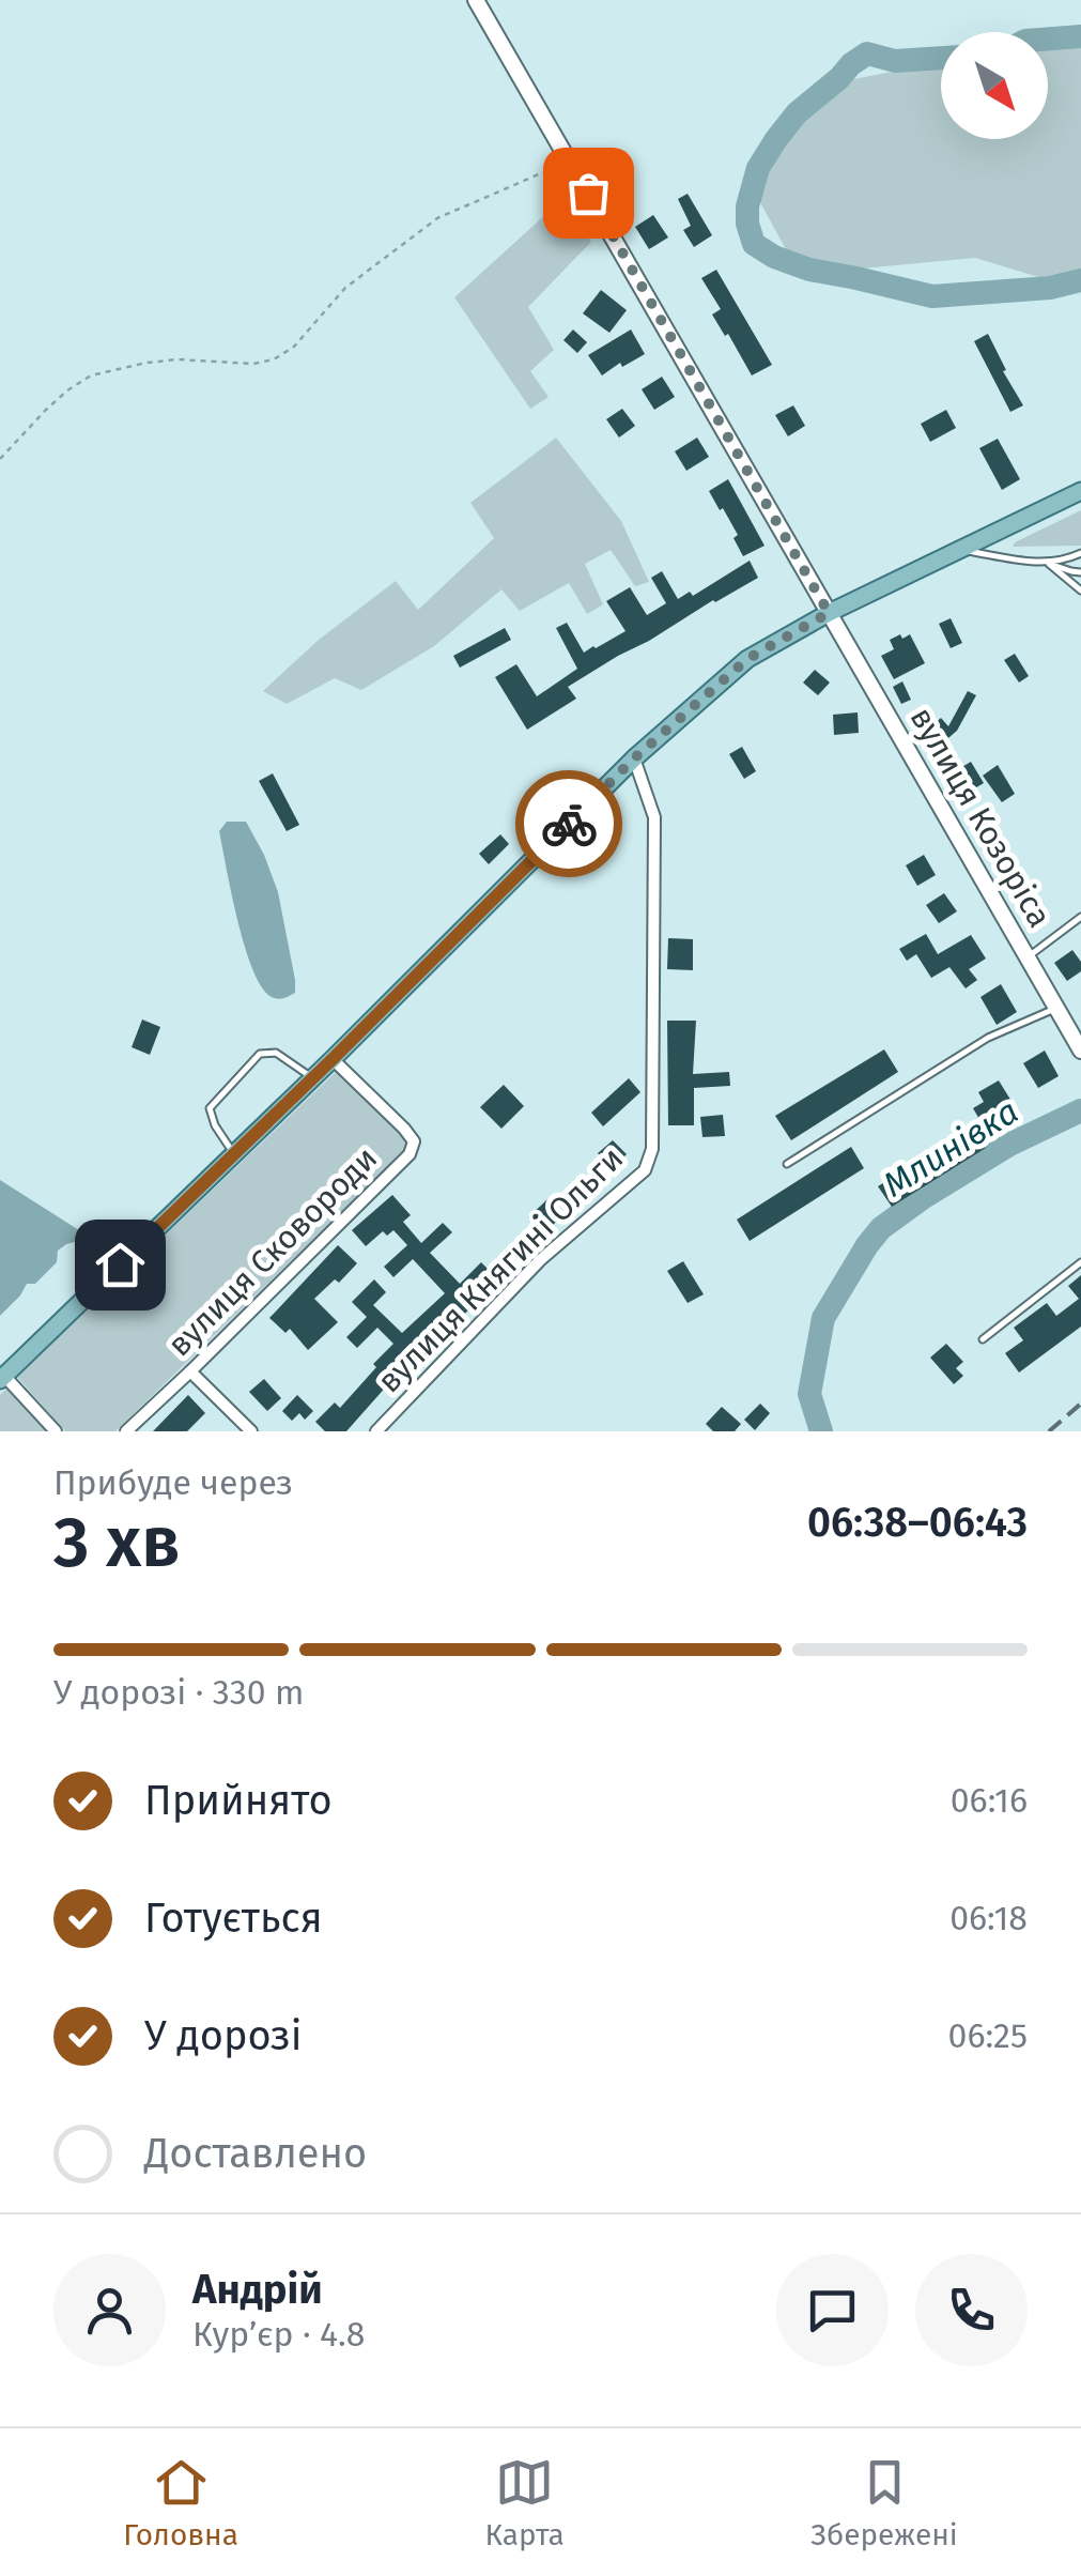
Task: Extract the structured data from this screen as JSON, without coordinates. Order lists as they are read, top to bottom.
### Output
{
  "streets": {
    "street": ["вулиця Козоріса", "вулиця Сковороди", "вулиця Княгині Ольги"]
  },
  "water": ["Млинівка"],
  "north": "bottom right",
  "page": {
    "heading": ["3 хв", "Прибуде через", "06:38–06:43"],
    "panel": ["Андрій", "Кур’єр · 4.8"],
    "bar": "У дорозі · 330 m",
    "list": [
      ["Прийнято", "06:16"],
      ["Готується", "06:18"],
      ["У дорозі", "06:25"],
      "Доставлено"
    ],
    "tabs": ["Головна", "Карта", "Збережені"]
  }
}
